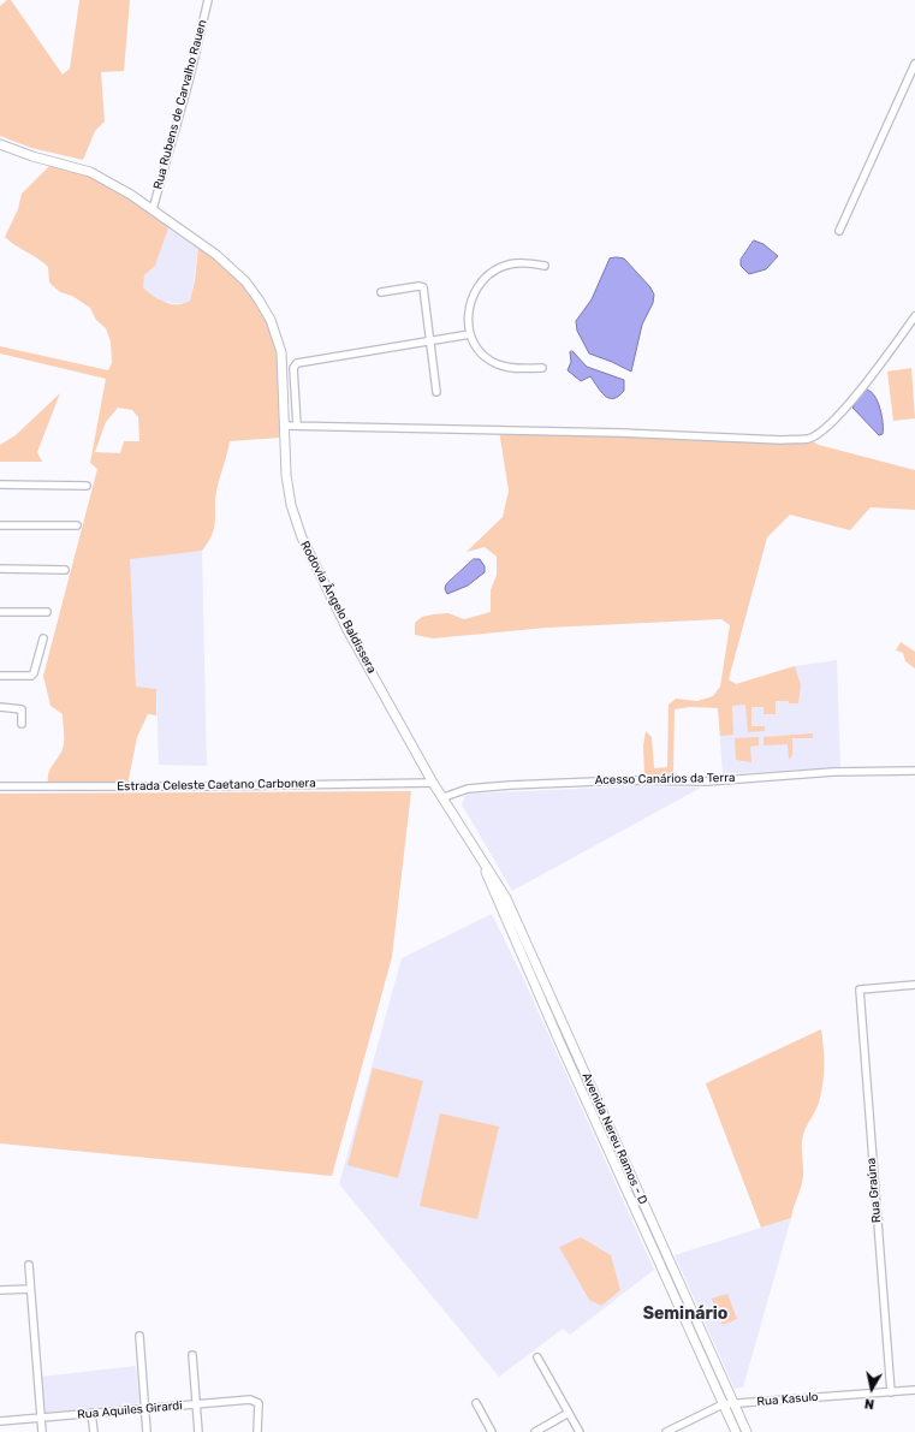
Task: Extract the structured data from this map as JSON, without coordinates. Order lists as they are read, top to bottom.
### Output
{
  "streets": {
    "street": [
      "Rua Rubens de Carvalho Rauen",
      "Rodovia Ângelo Baldissera",
      "Acesso Canários da Terra",
      "Estrada Celeste Caetano Carbonera",
      "Avenida Nereu Ramos - D",
      "Rua Graúna",
      "Rua Kasulo",
      "Rua Aquiles Girardi"
    ]
  },
  "crossings": [
    ["Rua Rubens de Carvalho Rauen", "Rodovia Ângelo Baldissera"],
    ["Rodovia Ângelo Baldissera", "Estrada Celeste Caetano Carbonera"],
    ["Rodovia Ângelo Baldissera", "Avenida Nereu Ramos - D"],
    ["Acesso Canários da Terra", "Avenida Nereu Ramos - D"],
    ["Estrada Celeste Caetano Carbonera", "Avenida Nereu Ramos - D"],
    ["Avenida Nereu Ramos - D", "Rua Kasulo"],
    ["Rua Graúna", "Rua Kasulo"]
  ],
  "districts": ["Seminário"],
  "north": "bottom"
}
